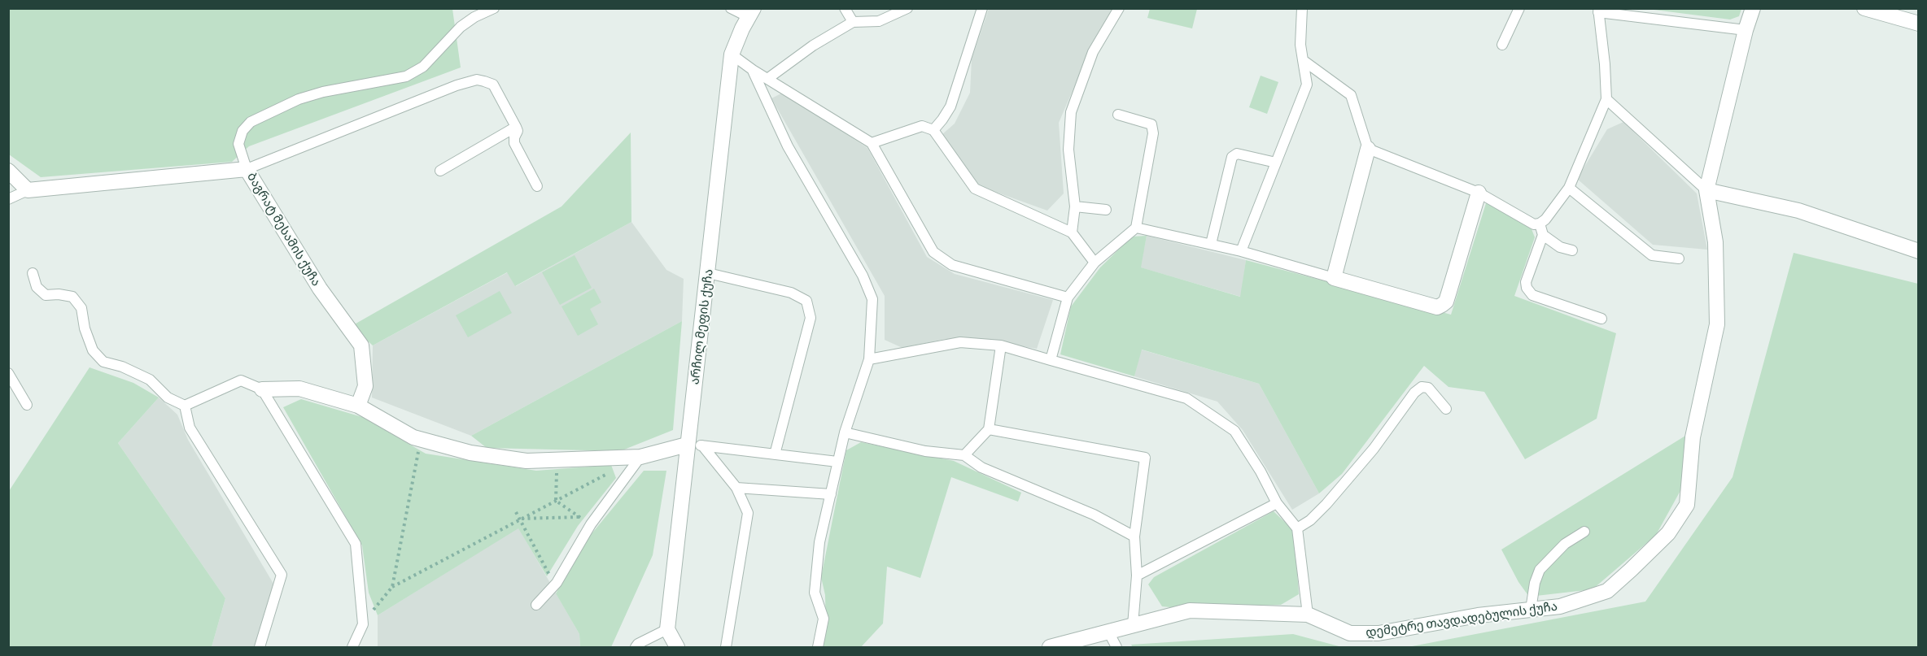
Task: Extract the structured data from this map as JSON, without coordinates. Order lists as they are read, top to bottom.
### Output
{
  "streets": {
    "street": ["ბაგრატ მესამის ქუჩა", "არჩილ მეფის ქუჩა", "დემეტრე თავდადებულის ქუჩა"]
  }
}
